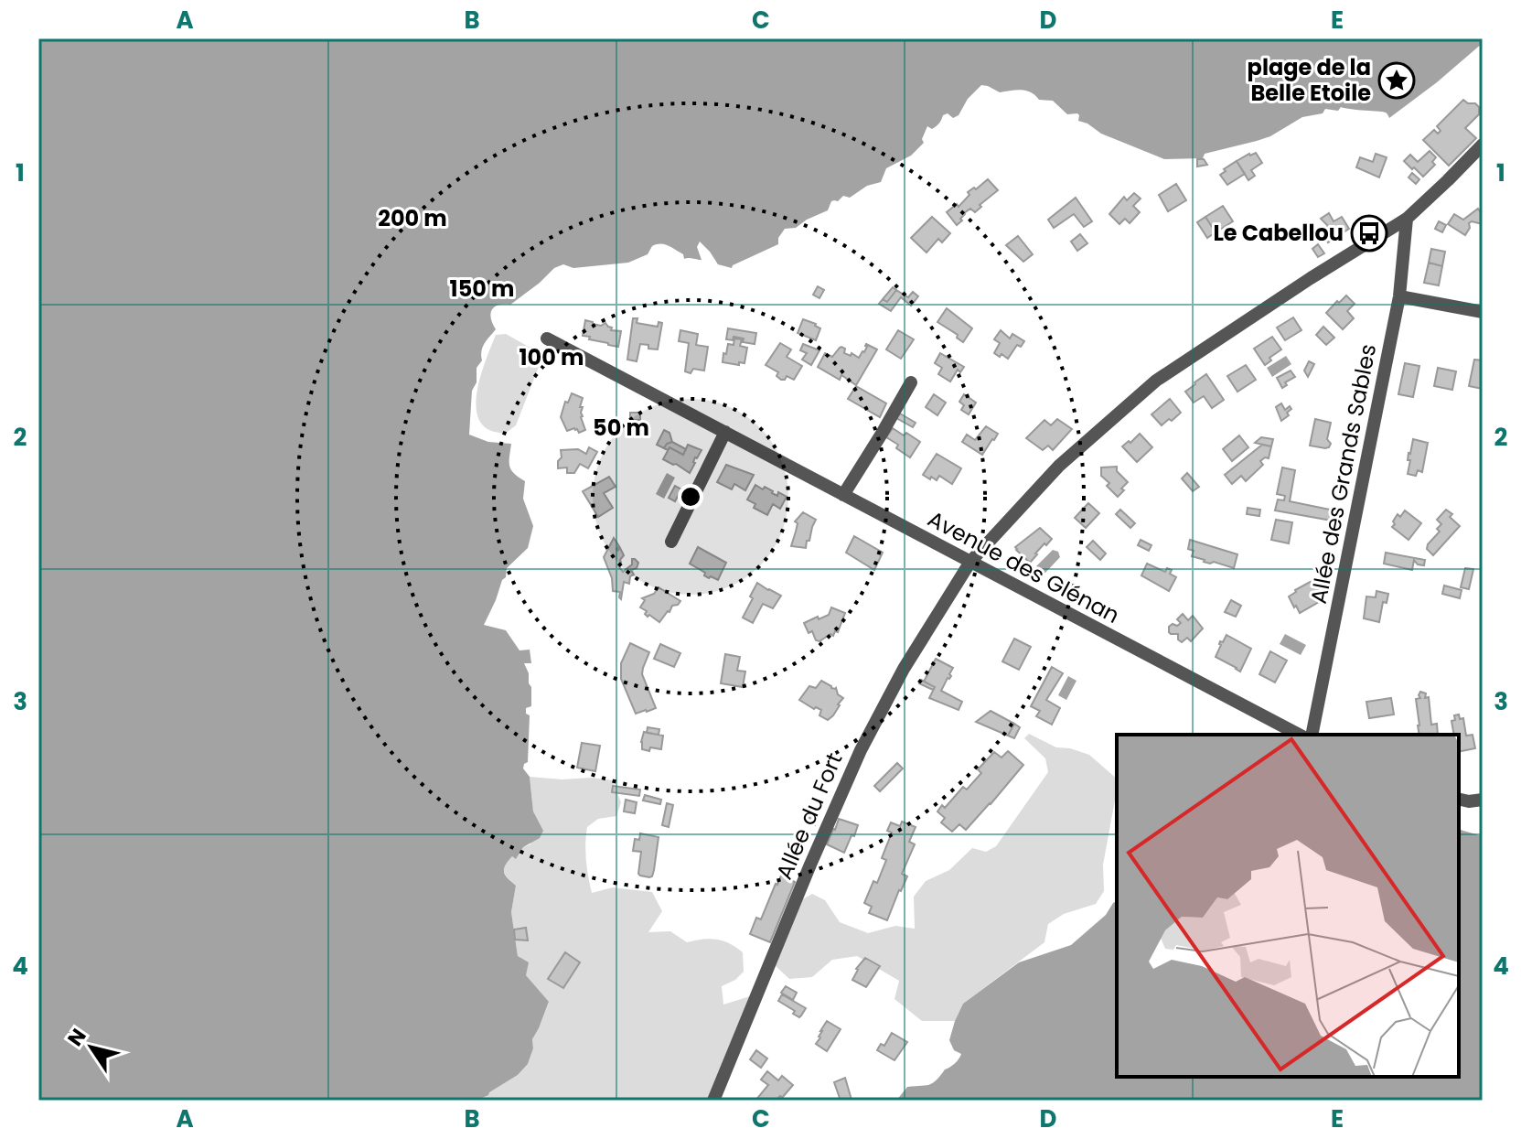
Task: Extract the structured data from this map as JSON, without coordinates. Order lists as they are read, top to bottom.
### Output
{
  "streets": {
    "street": ["Allée des Grands Sables", "Avenue des Glénan", "Allée du Fort"]
  },
  "crossings": [
    ["Allée des Grands Sables", "Allée du Fort"],
    ["Avenue des Glénan", "Allée du Fort"]
  ],
  "places": {
    "place": ["plage de la Belle Etoile"],
    "bus stop": ["Le Cabellou"]
  },
  "north": "top left",
  "grid": {
    "columns": [
      "A",
      "B",
      "C",
      "D",
      "E"
    ],
    "rows": [
      "1",
      "2",
      "3",
      "4"
    ]
  },
  "rings": [
    "200 m",
    "150 m",
    "100 m",
    "50 m"
  ]
}
